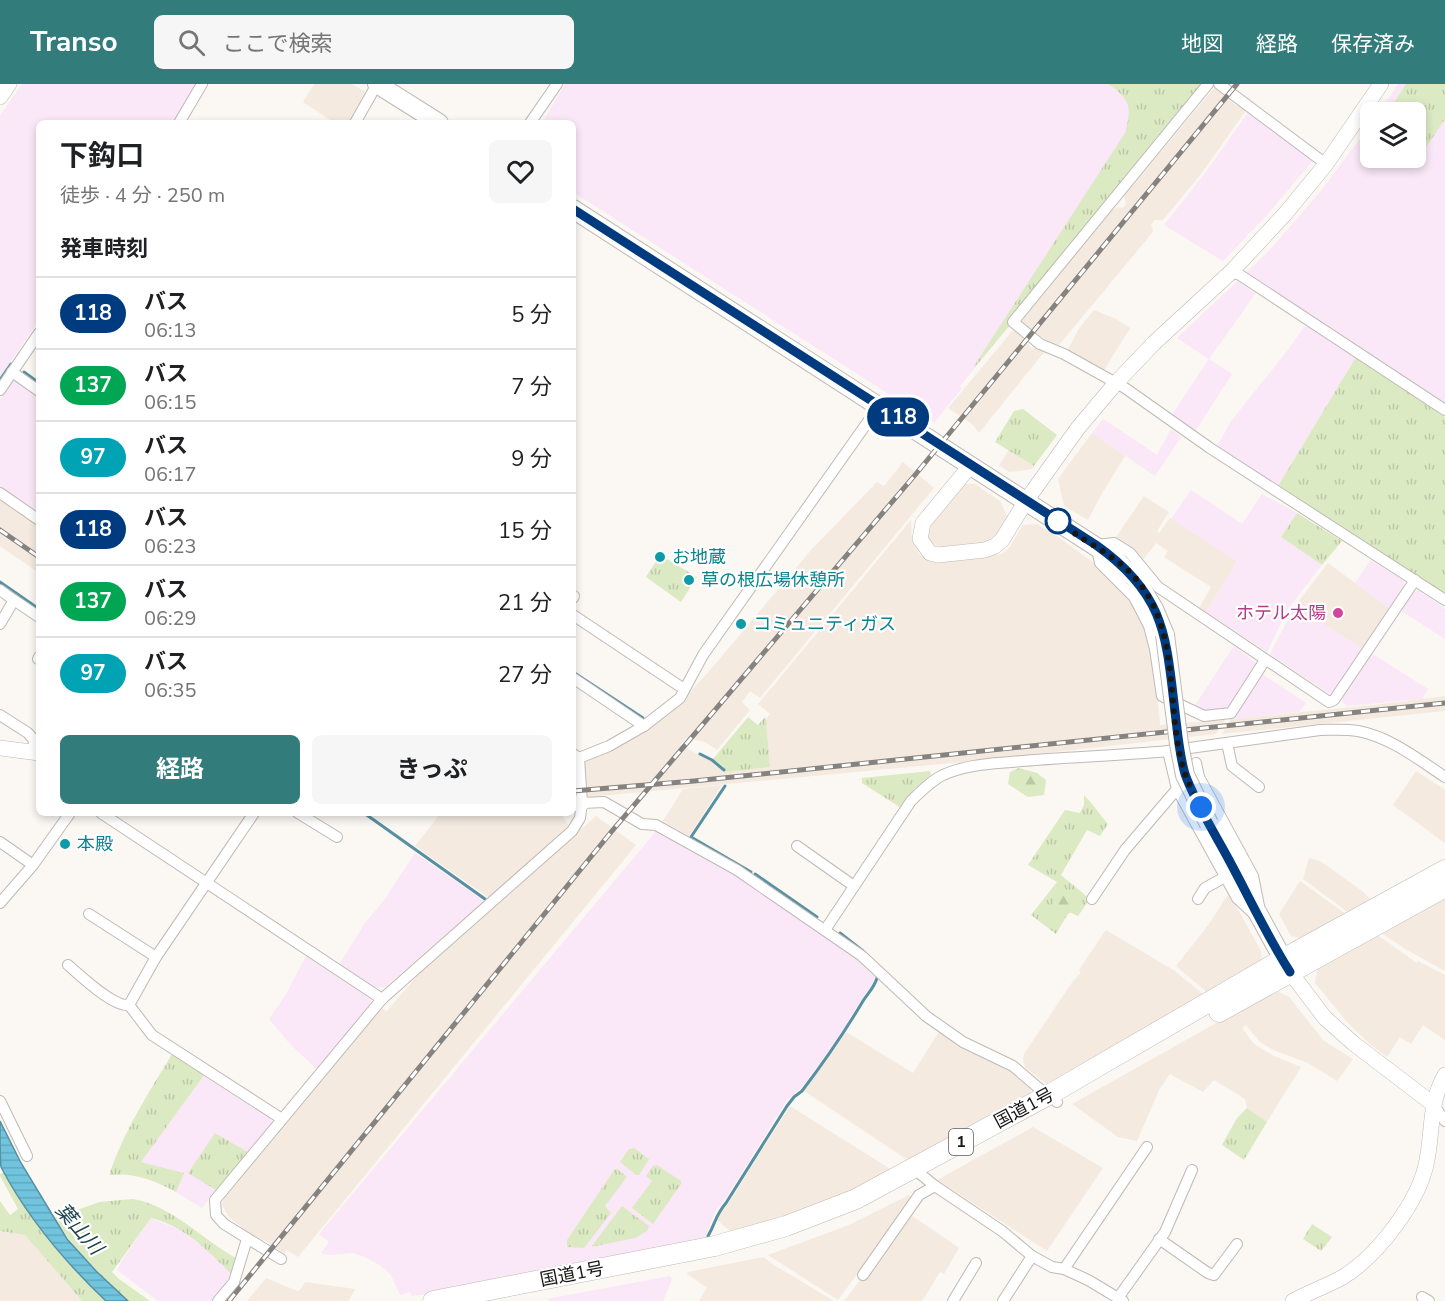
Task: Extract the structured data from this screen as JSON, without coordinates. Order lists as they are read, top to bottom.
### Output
{
  "streets": {
    "highway": ["国道1号", "1"]
  },
  "water": ["葉山川"],
  "places": [
    "お地蔵",
    "草の根広場休憩所",
    "ホテル太陽",
    "コミュニティガス",
    "本殿"
  ],
  "lines": ["bus line 118"],
  "page": {
    "header": "Transo",
    "search": "ここで検索",
    "nav": ["地図", "経路", "保存済み"],
    "on_map": "118",
    "heading": [
      ["下鈎口", "徒歩 · 4 分 · 250 m"],
      "発車時刻"
    ],
    "list": [
      {
        "mark": "118",
        "name": "バス",
        "note": "06:13",
        "value": "5 分"
      },
      {
        "mark": "137",
        "name": "バス",
        "note": "06:15",
        "value": "7 分"
      },
      {
        "mark": "97",
        "name": "バス",
        "note": "06:17",
        "value": "9 分"
      },
      {
        "mark": "118",
        "name": "バス",
        "note": "06:23",
        "value": "15 分"
      },
      {
        "mark": "137",
        "name": "バス",
        "note": "06:29",
        "value": "21 分"
      },
      {
        "mark": "97",
        "name": "バス",
        "note": "06:35",
        "value": "27 分"
      }
    ],
    "buttons": ["経路", "きっぷ"]
  }
}
